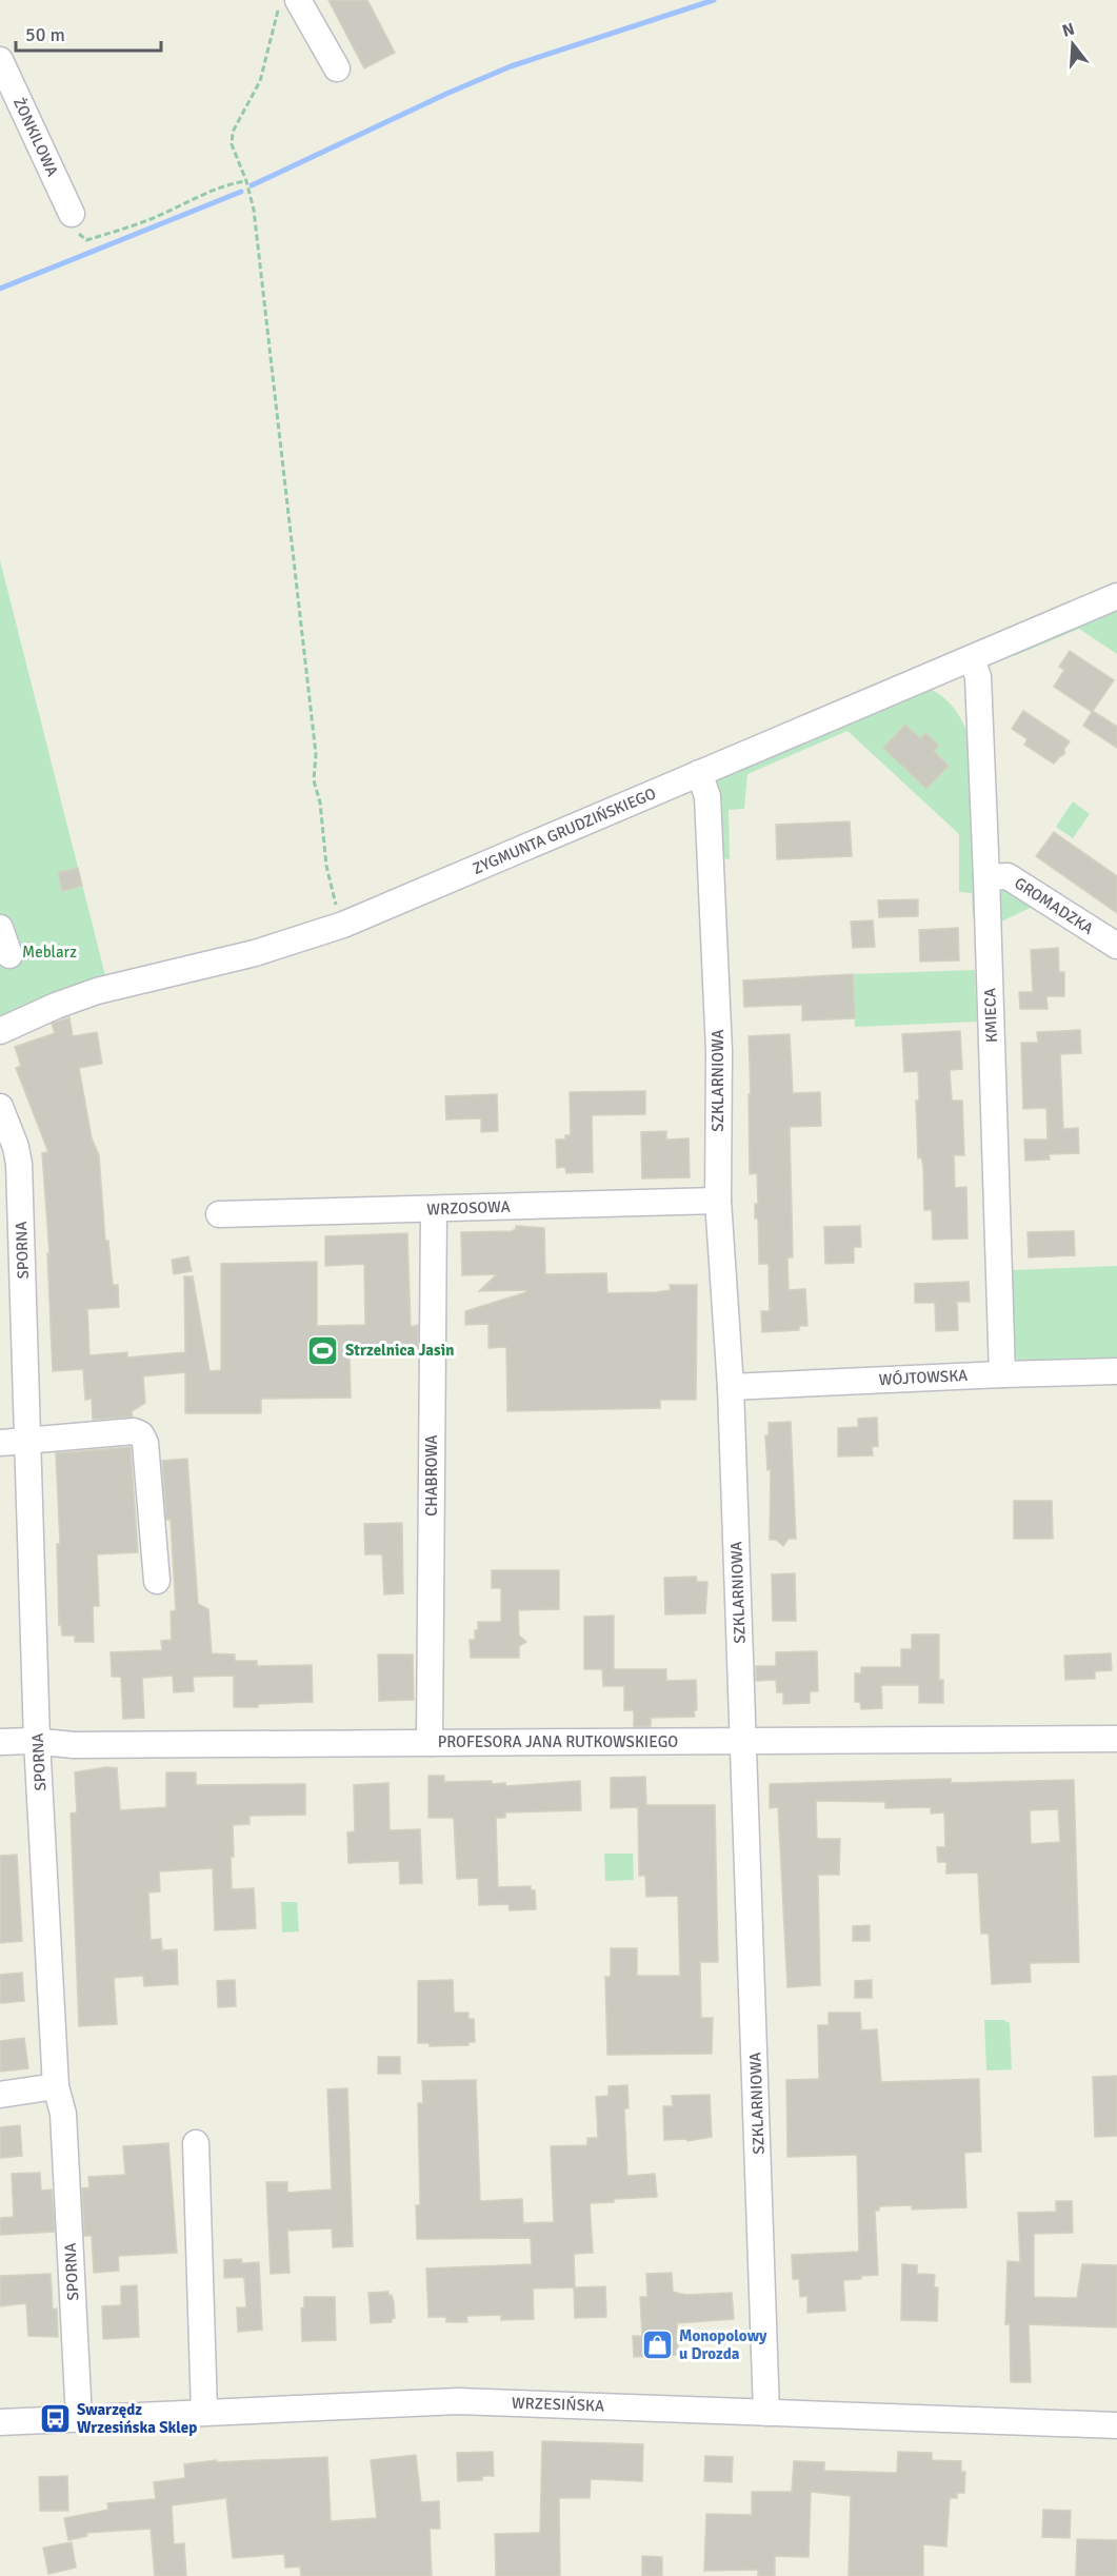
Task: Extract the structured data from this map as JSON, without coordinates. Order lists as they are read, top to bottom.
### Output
{
  "streets": {
    "street": [
      "ŻONKILOWA",
      "ZYGMUNTA GRUDZIŃSKIEGO",
      "GROMADZKA",
      "KMIECA",
      "SZKLARNIOWA",
      "WRZOSOWA",
      "SPORNA",
      "WÓJTOWSKA",
      "CHABROWA",
      "PROFESORA JANA RUTKOWSKIEGO",
      "WRZESIŃSKA"
    ]
  },
  "crossings": [
    ["ZYGMUNTA GRUDZIŃSKIEGO", "KMIECA"],
    ["ZYGMUNTA GRUDZIŃSKIEGO", "SZKLARNIOWA"],
    ["GROMADZKA", "KMIECA"],
    ["KMIECA", "WÓJTOWSKA"],
    ["SZKLARNIOWA", "WRZOSOWA"],
    ["SZKLARNIOWA", "WÓJTOWSKA"],
    ["SZKLARNIOWA", "PROFESORA JANA RUTKOWSKIEGO"],
    ["SZKLARNIOWA", "WRZESIŃSKA"],
    ["WRZOSOWA", "CHABROWA"],
    ["SPORNA", "PROFESORA JANA RUTKOWSKIEGO"],
    ["SPORNA", "WRZESIŃSKA"],
    ["CHABROWA", "PROFESORA JANA RUTKOWSKIEGO"]
  ],
  "parks": ["Meblarz"],
  "places": {
    "sports": ["Strzelnica Jasin"],
    "shop": ["Monopolowy u Drozda"],
    "bus stop": ["Swarzędz Wrzesińska Sklep"]
  },
  "scale_bar": "50 m",
  "north": "top"
}
